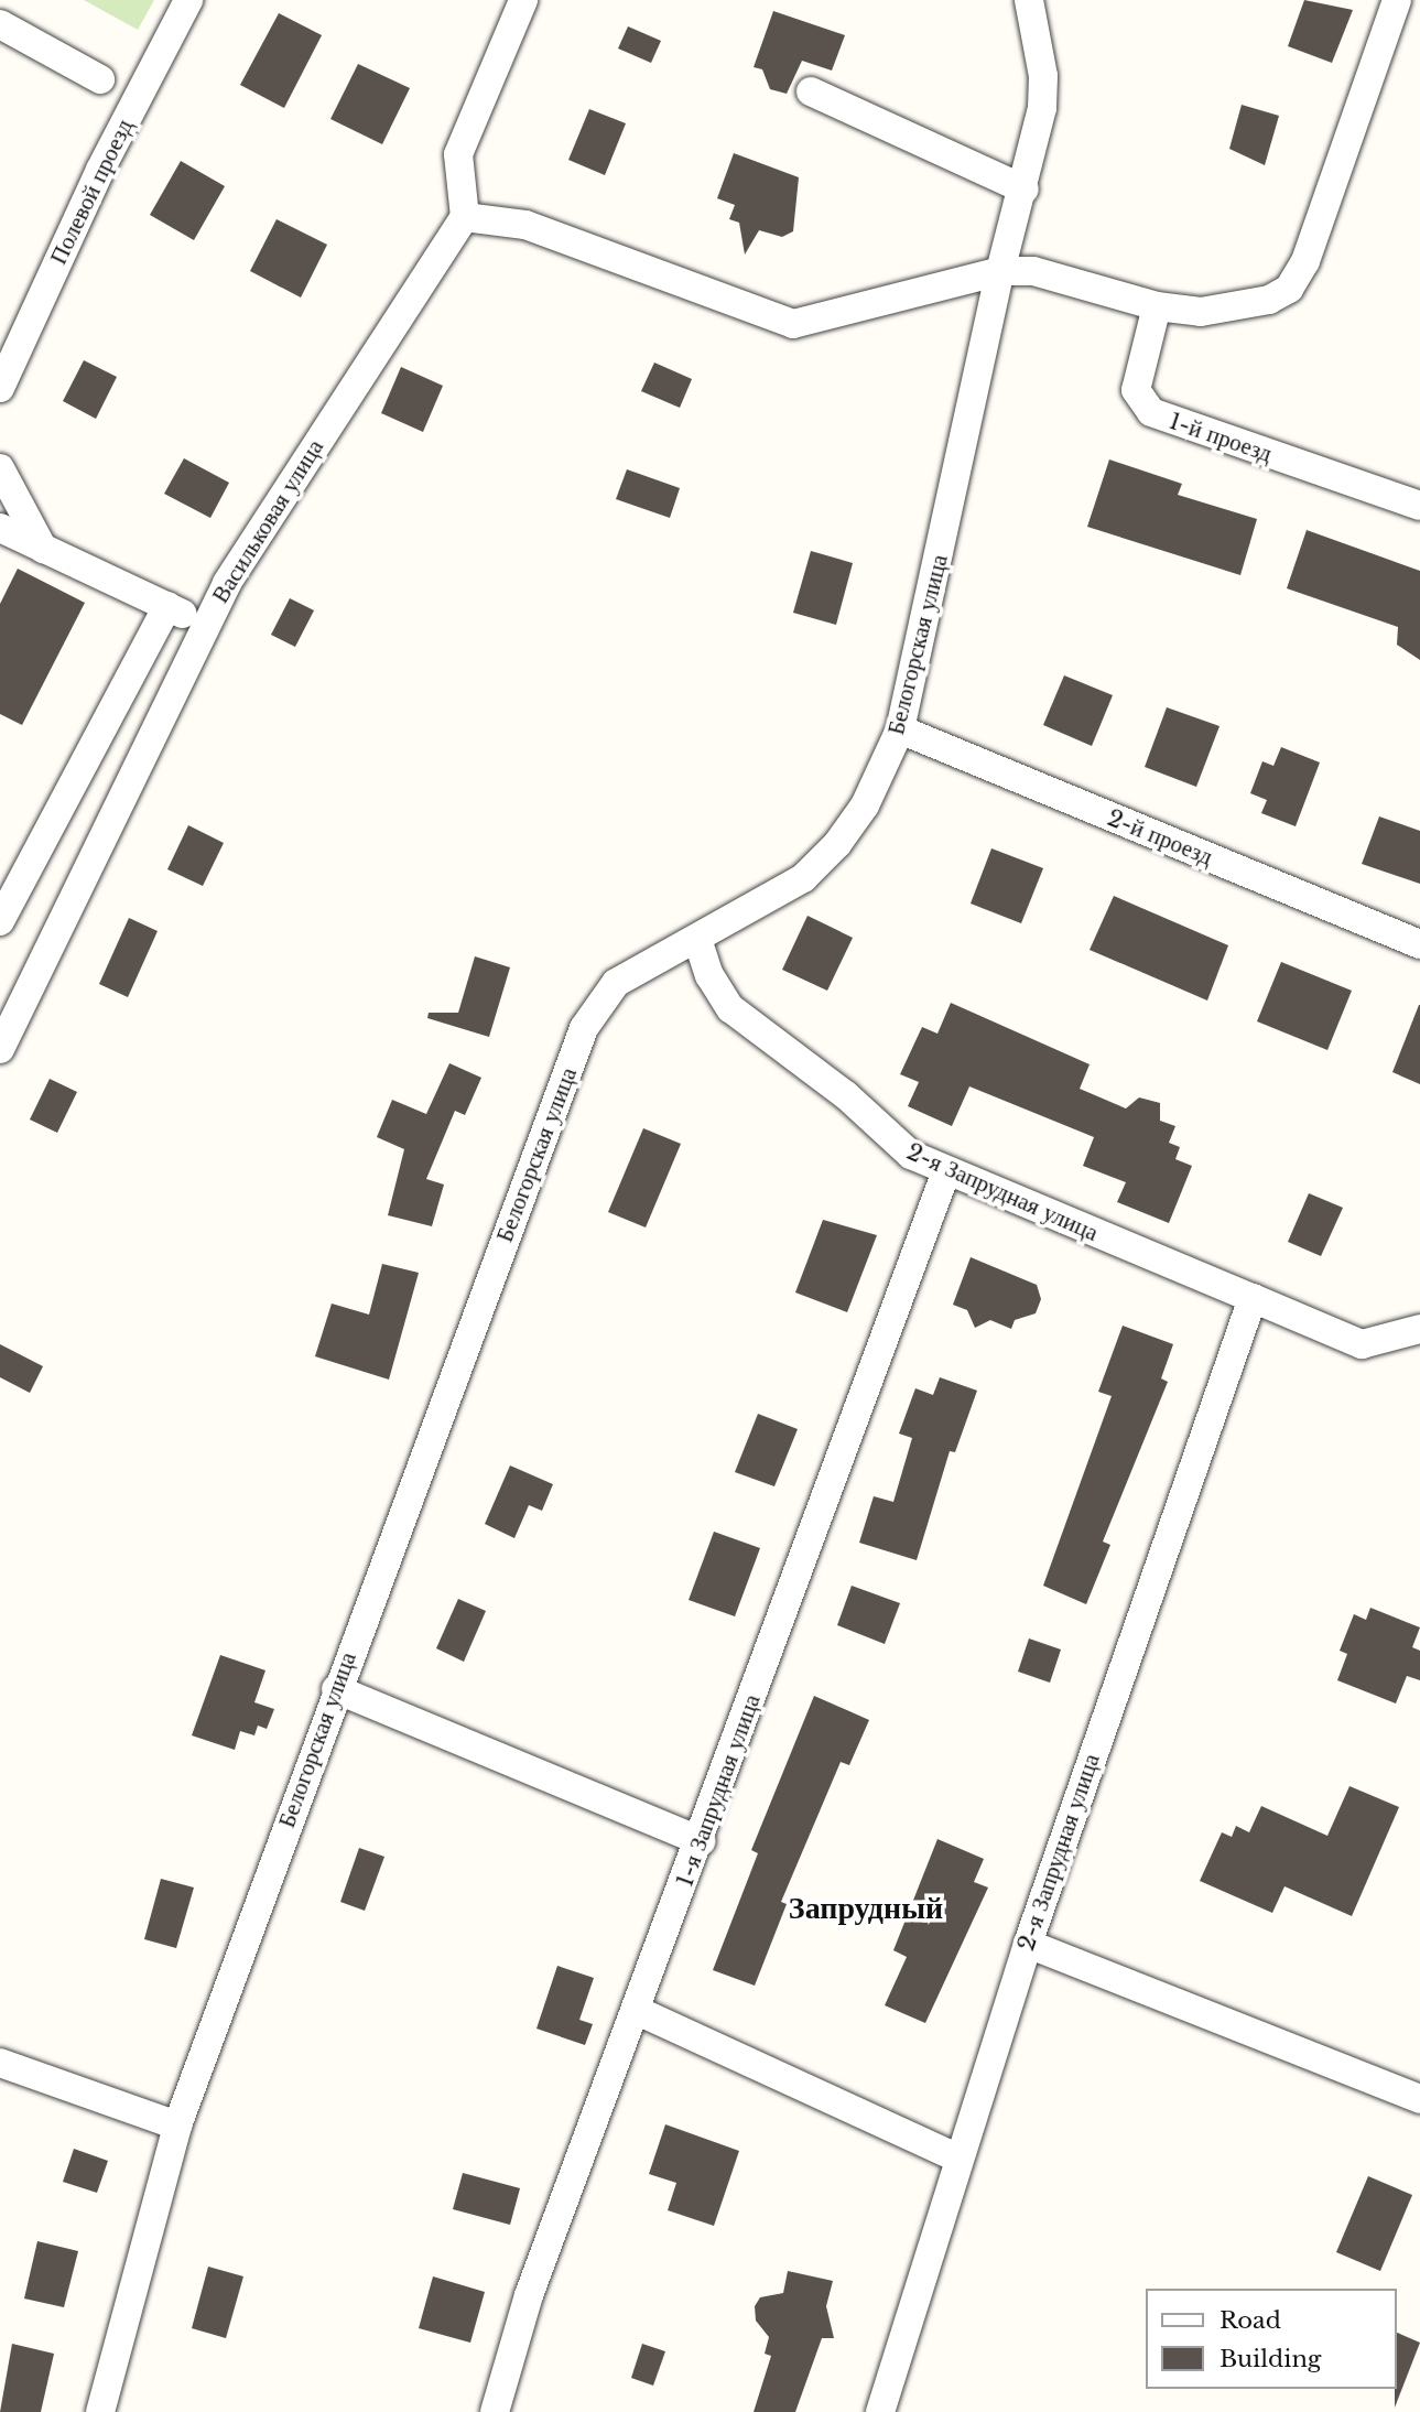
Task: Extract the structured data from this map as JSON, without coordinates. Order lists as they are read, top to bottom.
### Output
{
  "streets": {
    "street": [
      "Полевой проезд",
      "1-й проезд",
      "Васильковая улица",
      "Белогорская улица",
      "2-й проезд",
      "2-я Запрудная улица",
      "1-я Запрудная улица"
    ]
  },
  "crossings": [
    ["Белогорская улица", "2-й проезд"],
    ["Белогорская улица", "2-я Запрудная улица"],
    ["2-я Запрудная улица", "1-я Запрудная улица"]
  ],
  "districts": ["Запрудный"],
  "legend": ["Road", "Building"]
}
